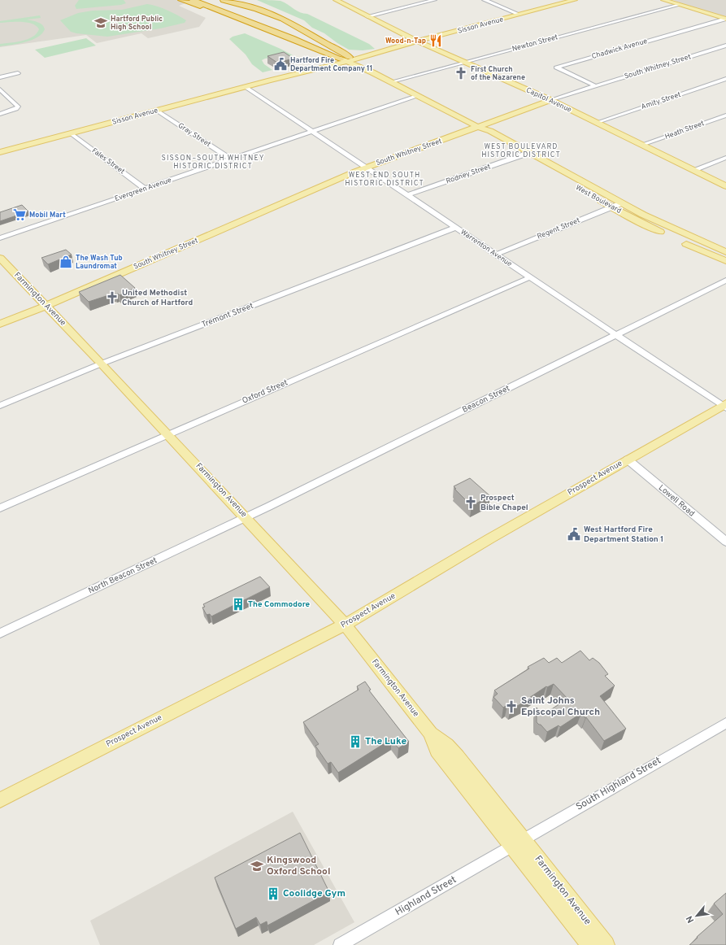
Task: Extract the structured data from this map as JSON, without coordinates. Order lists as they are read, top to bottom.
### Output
{
  "streets": {
    "main road": [
      "Sisson Avenue",
      "South Whitney Street",
      "Capitol Avenue",
      "West Boulevard",
      "Farmington Avenue",
      "Prospect Avenue"
    ],
    "street": [
      "Newton Street",
      "Chadwick Avenue",
      "Amity Street",
      "Heath Street",
      "Gray Street",
      "Fales Street",
      "Rodney Street",
      "Evergreen Avenue",
      "Regent Street",
      "Warrenton Avenue",
      "Tremont Street",
      "Oxford Street",
      "Beacon Street",
      "Lowell Road",
      "North Beacon Street",
      "South Highland Street",
      "Highland Street"
    ]
  },
  "crossings": [
    ["Sisson Avenue", "Capitol Avenue"],
    ["Sisson Avenue", "Gray Street"],
    ["Sisson Avenue", "Fales Street"],
    ["Sisson Avenue", "West Boulevard"],
    ["Sisson Avenue", "Warrenton Avenue"],
    ["Newton Street", "Capitol Avenue"],
    ["Newton Street", "West Boulevard"],
    ["Chadwick Avenue", "South Whitney Street"],
    ["South Whitney Street", "Capitol Avenue"],
    ["South Whitney Street", "West Boulevard"],
    ["South Whitney Street", "Warrenton Avenue"],
    ["South Whitney Street", "Farmington Avenue"],
    ["Capitol Avenue", "Amity Street"],
    ["Capitol Avenue", "Heath Street"],
    ["Gray Street", "Evergreen Avenue"],
    ["Fales Street", "Evergreen Avenue"],
    ["Rodney Street", "West Boulevard"],
    ["Rodney Street", "Warrenton Avenue"],
    ["Evergreen Avenue", "West Boulevard"],
    ["Evergreen Avenue", "Warrenton Avenue"],
    ["West Boulevard", "Regent Street"],
    ["Regent Street", "Warrenton Avenue"],
    ["Warrenton Avenue", "Tremont Street"],
    ["Warrenton Avenue", "Oxford Street"],
    ["Warrenton Avenue", "Beacon Street"],
    ["Warrenton Avenue", "Prospect Avenue"],
    ["Farmington Avenue", "Tremont Street"],
    ["Farmington Avenue", "Oxford Street"],
    ["Farmington Avenue", "Beacon Street"],
    ["Farmington Avenue", "Prospect Avenue"],
    ["Farmington Avenue", "North Beacon Street"],
    ["Farmington Avenue", "South Highland Street"],
    ["Farmington Avenue", "Highland Street"],
    ["Beacon Street", "North Beacon Street"],
    ["Prospect Avenue", "Lowell Road"],
    ["South Highland Street", "Highland Street"]
  ],
  "districts": ["WEST BOULEVARD HISTORIC DISTRICT", "SISSON–SOUTH WHITNEY HISTORIC DISTRICT", "WEST END SOUTH HISTORIC DISTRICT"],
  "places": {
    "school or university": ["Hartford Public High School", "Kingswood Oxford School"],
    "restaurant": ["Wood-n-Tap"],
    "public building": ["Hartford Fire Department Company 11", "West Hartford Fire Department Station 1"],
    "church": [
      "First Church of the Nazarene",
      "United Methodist Church of Hartford",
      "Prospect Bible Chapel",
      "Saint Johns Episcopal Church"
    ],
    "supermarket": ["Mobil Mart"],
    "shop": ["The Wash Tub Laundromat"],
    "building": ["The Commodore", "The Luke", "Coolidge Gym"]
  },
  "north": "bottom left"
}
